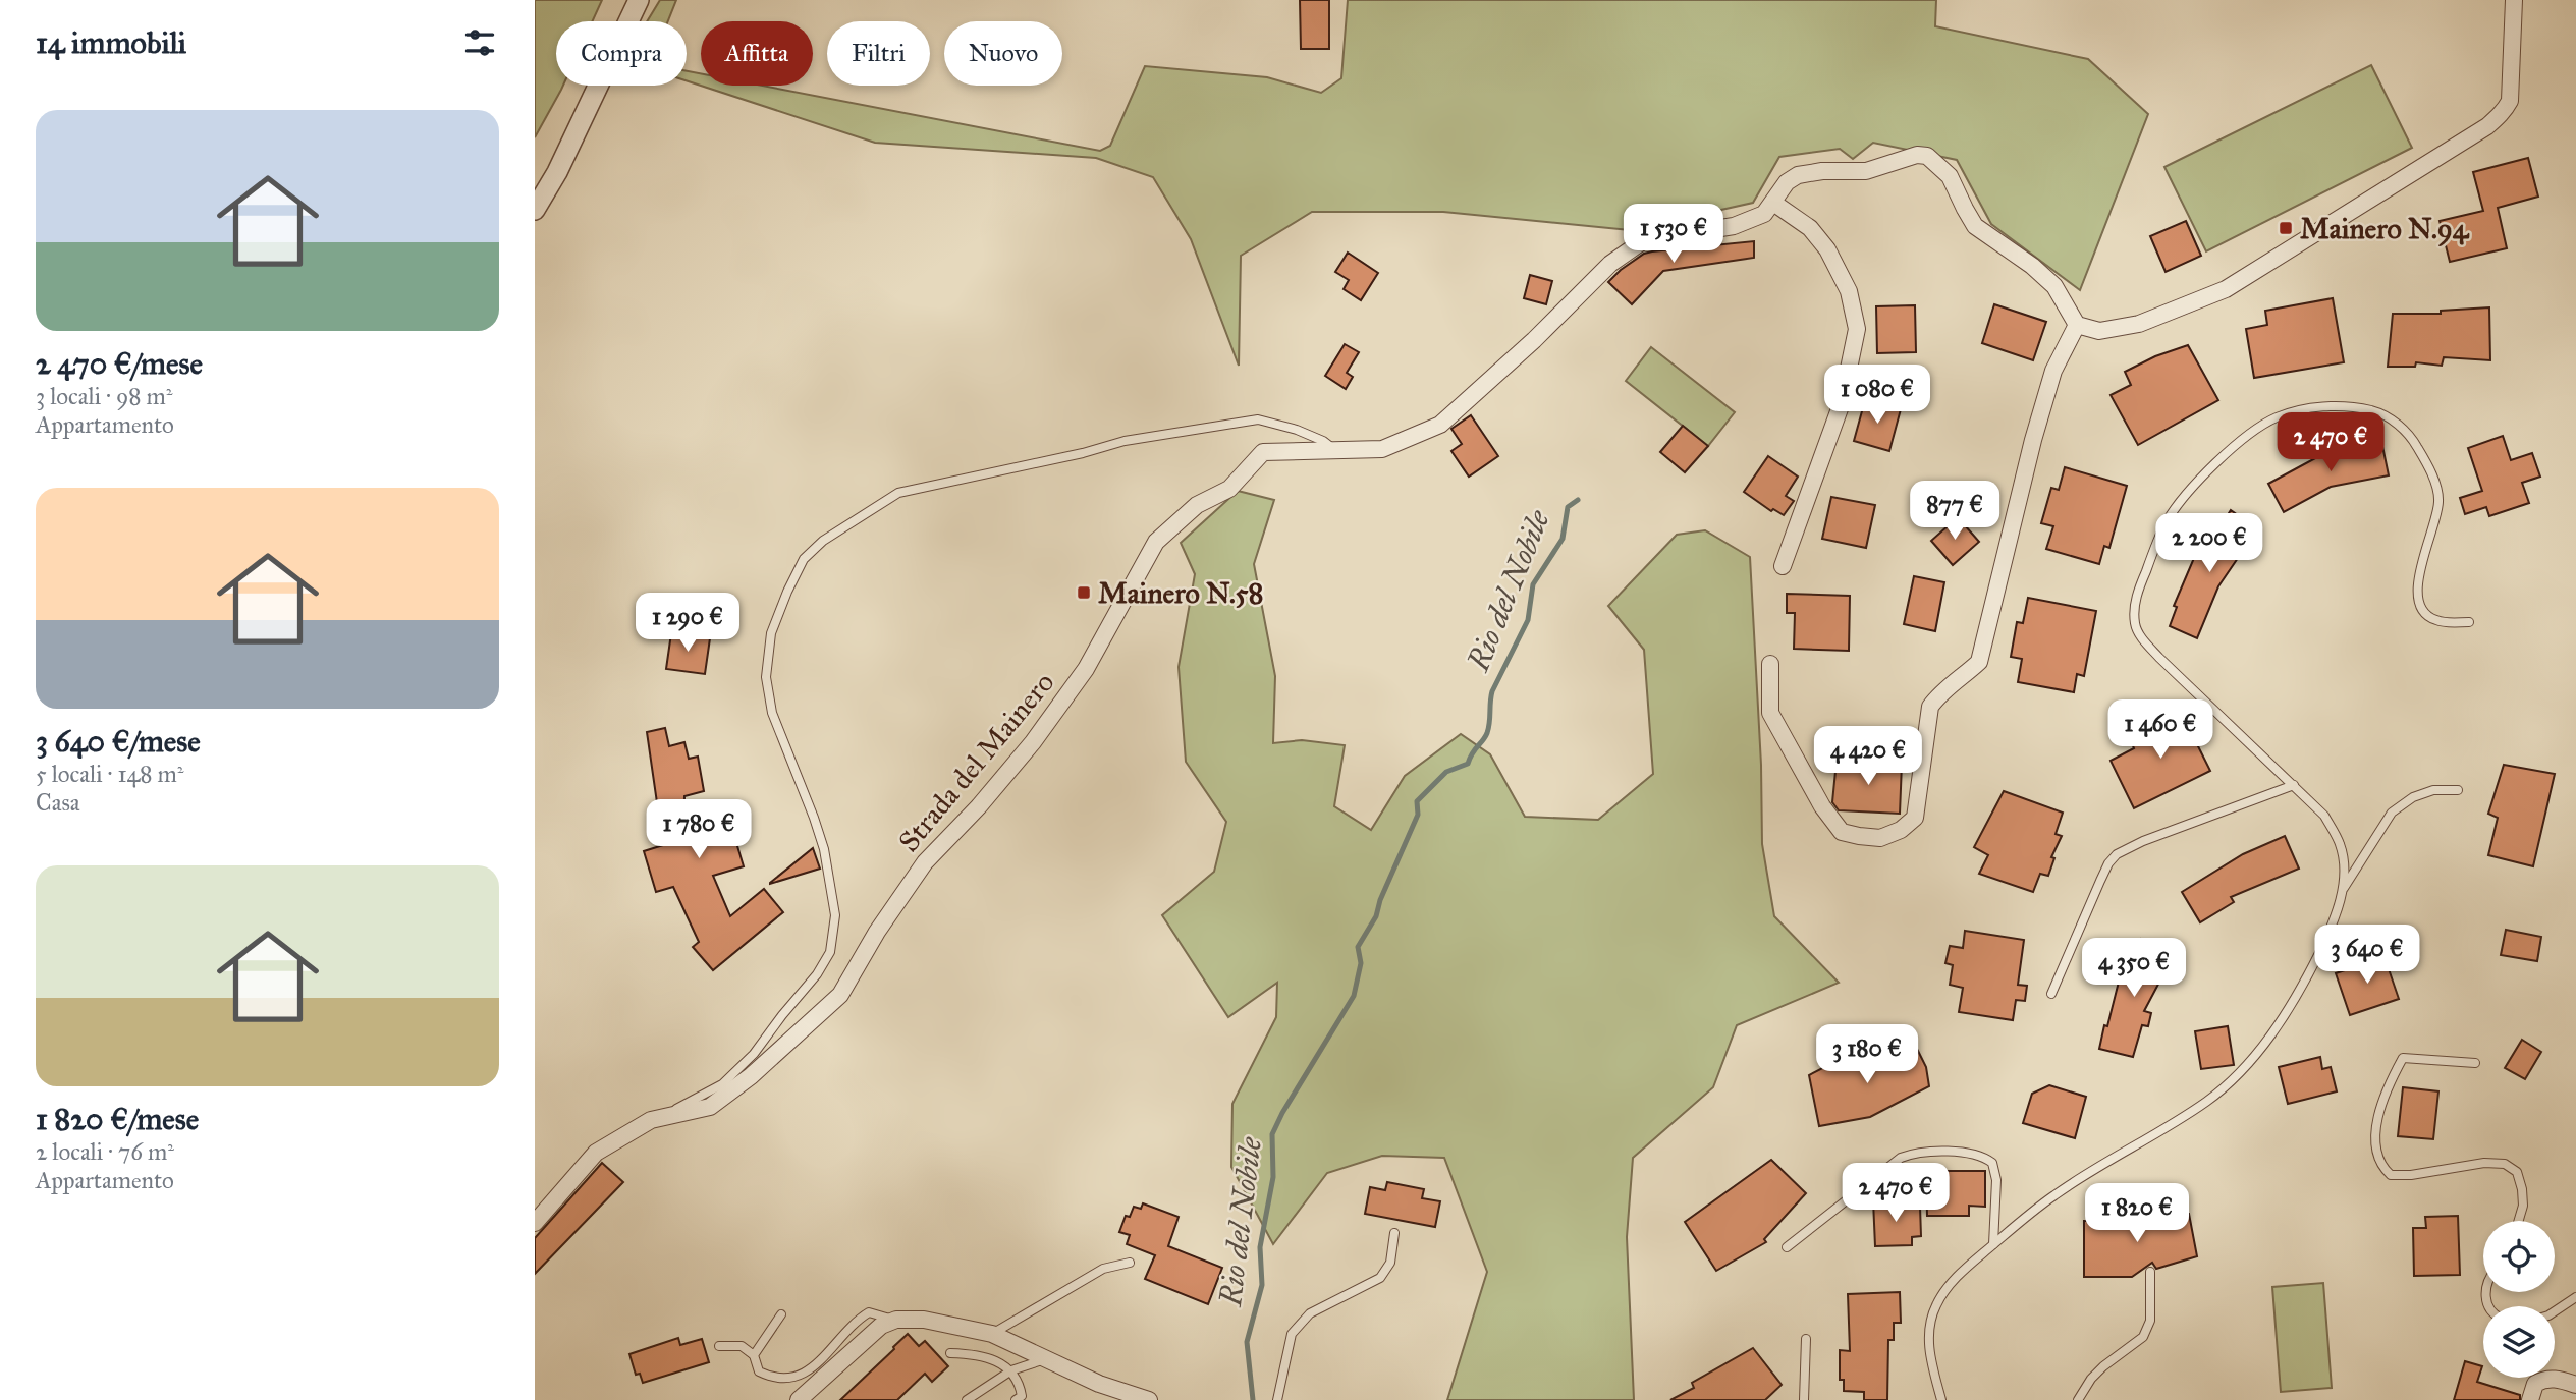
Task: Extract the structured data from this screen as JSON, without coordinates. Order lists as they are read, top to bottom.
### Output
{
  "streets": {
    "street": ["Strada del Mainero"]
  },
  "water": ["Rio del Nobile"],
  "places": {
    "transit": ["Mainero N.94", "Mainero N.58"]
  },
  "page": {
    "heading": "14 immobili",
    "chip": [
      "Compra",
      "Affitta",
      "Filtri",
      "Nuovo"
    ],
    "list": [
      {
        "name": "2 470 €/mese",
        "note": "3 locali · 98 m² · Appartamento"
      },
      {
        "name": "3 640 €/mese",
        "note": "5 locali · 148 m² · Casa"
      },
      {
        "name": "1 820 €/mese",
        "note": "2 locali · 76 m² · Appartamento"
      }
    ],
    "price": [
      "1 530 €",
      "1 080 €",
      "2 470 €",
      "877 €",
      "2 200 €",
      "1 290 €",
      "1 460 €",
      "4 420 €",
      "1 780 €",
      "3 640 €",
      "4 350 €",
      "3 180 €",
      "2 470 €",
      "1 820 €"
    ]
  }
}
